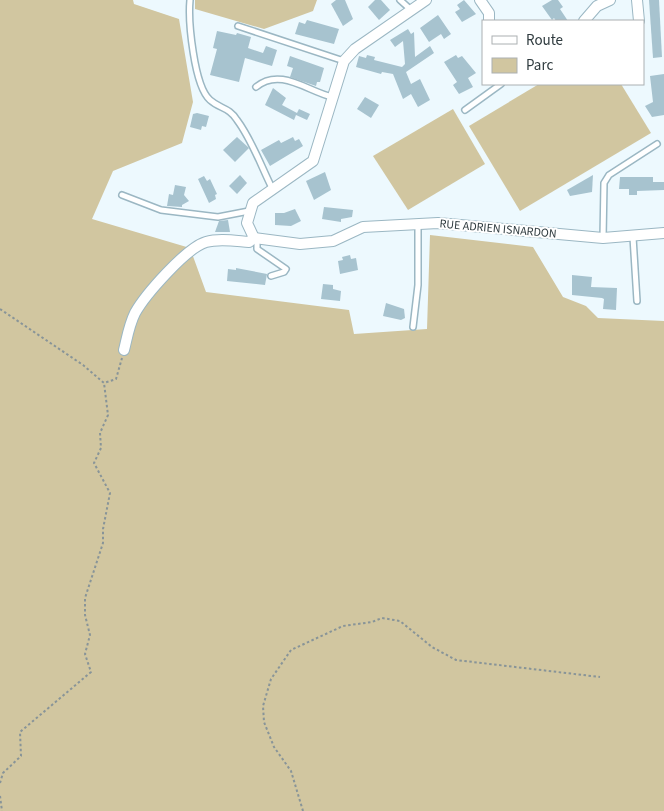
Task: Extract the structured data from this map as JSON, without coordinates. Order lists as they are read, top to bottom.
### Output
{
  "streets": {
    "street": ["RUE ADRIEN ISNARDON"]
  },
  "legend": ["Route", "Parc"]
}
